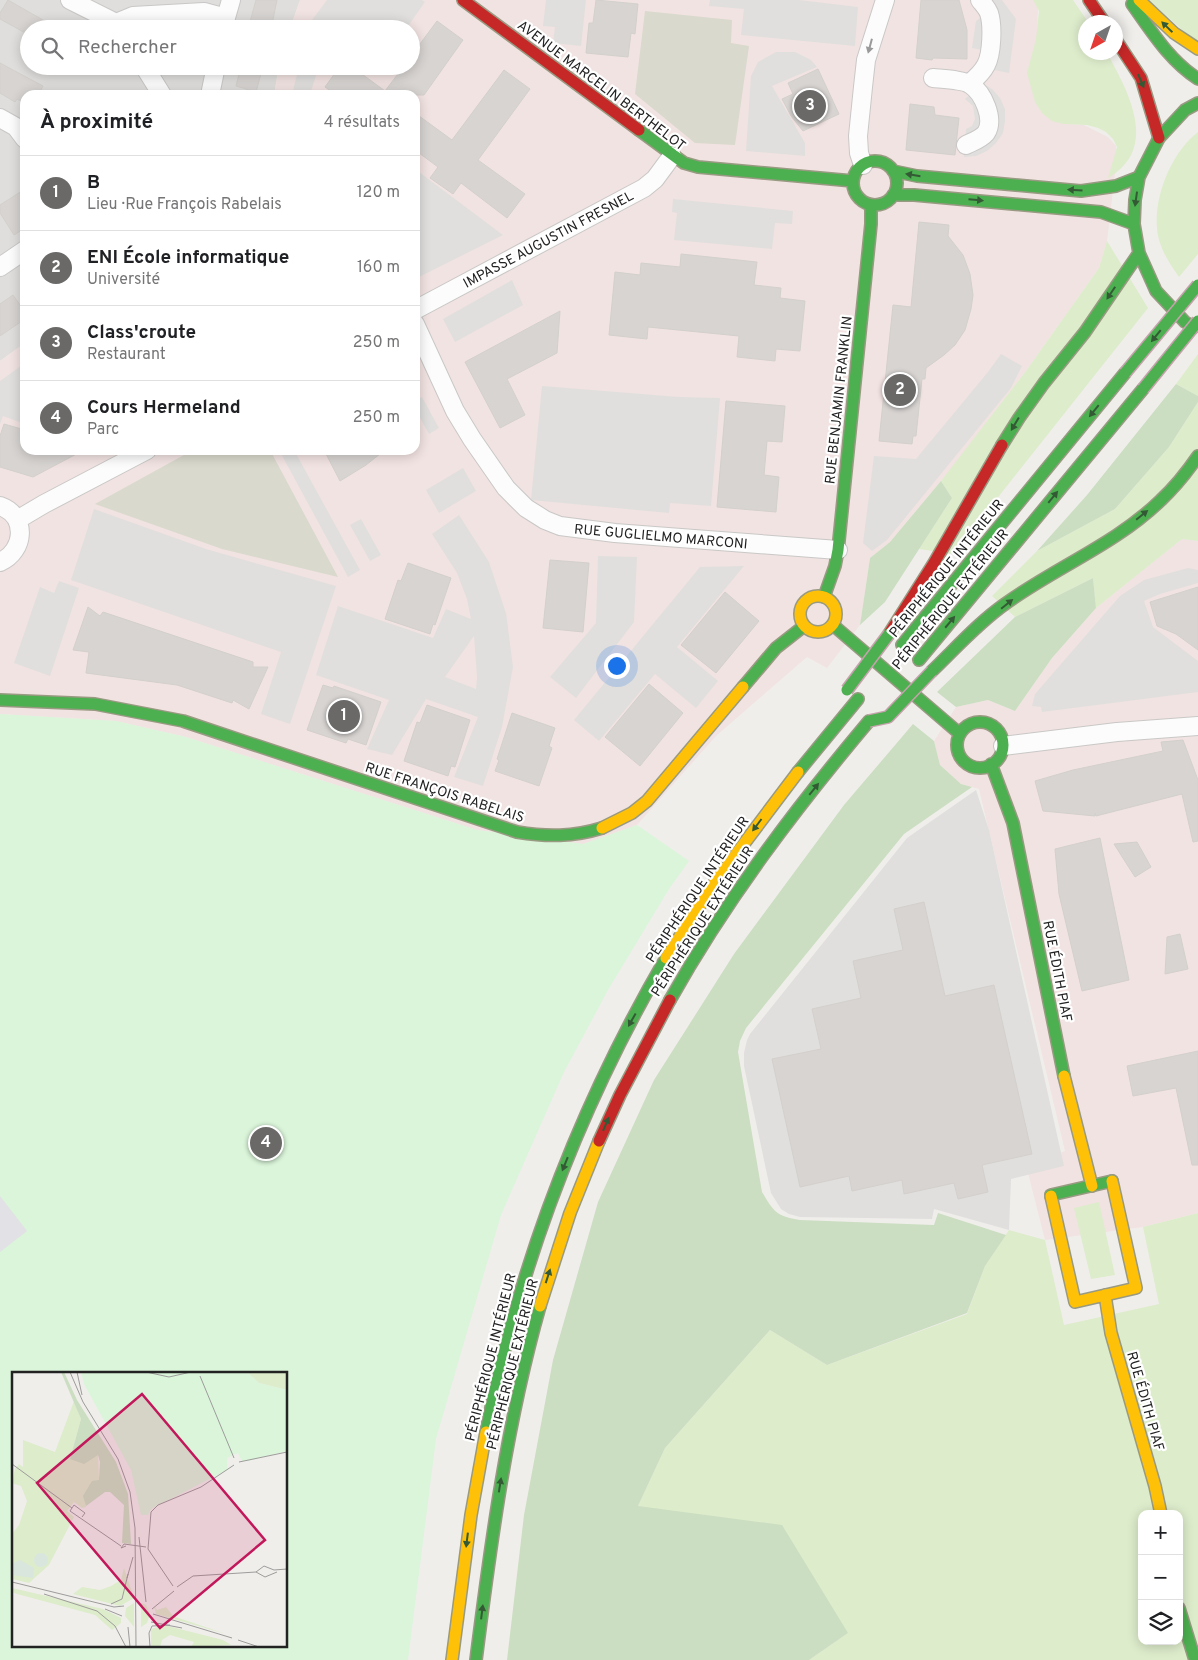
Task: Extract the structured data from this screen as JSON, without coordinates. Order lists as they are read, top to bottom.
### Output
{
  "streets": {
    "main road": [
      "AVENUE MARCELIN BERTHELOT",
      "RUE BENJAMIN FRANKLIN",
      "PÉRIPHÉRIQUE INTÉRIEUR",
      "PÉRIPHÉRIQUE EXTÉRIEUR",
      "RUE FRANÇOIS RABELAIS",
      "RUE ÉDITH PIAF"
    ],
    "street": ["IMPASSE AUGUSTIN FRESNEL", "RUE GUGLIELMO MARCONI"]
  },
  "crossings": [
    ["AVENUE MARCELIN BERTHELOT", "IMPASSE AUGUSTIN FRESNEL"],
    ["AVENUE MARCELIN BERTHELOT", "RUE BENJAMIN FRANKLIN"],
    ["RUE BENJAMIN FRANKLIN", "RUE GUGLIELMO MARCONI"],
    ["RUE BENJAMIN FRANKLIN", "RUE FRANÇOIS RABELAIS"]
  ],
  "north": "bottom left",
  "page": {
    "search": "Rechercher",
    "pins": [
      "3",
      "2",
      "1",
      "4"
    ],
    "heading": ["À proximité", "4 résultats"],
    "list": [
      {
        "mark": "1",
        "name": "B",
        "note": "Lieu · Rue François Rabelais",
        "value": "120 m"
      },
      {
        "mark": "2",
        "name": "ENI École informatique",
        "note": "Université",
        "value": "160 m"
      },
      {
        "mark": "3",
        "name": "Class'croute",
        "note": "Restaurant",
        "value": "250 m"
      },
      {
        "mark": "4",
        "name": "Cours Hermeland",
        "note": "Parc",
        "value": "250 m"
      }
    ],
    "map_buttons": ["+", "−"]
  }
}
